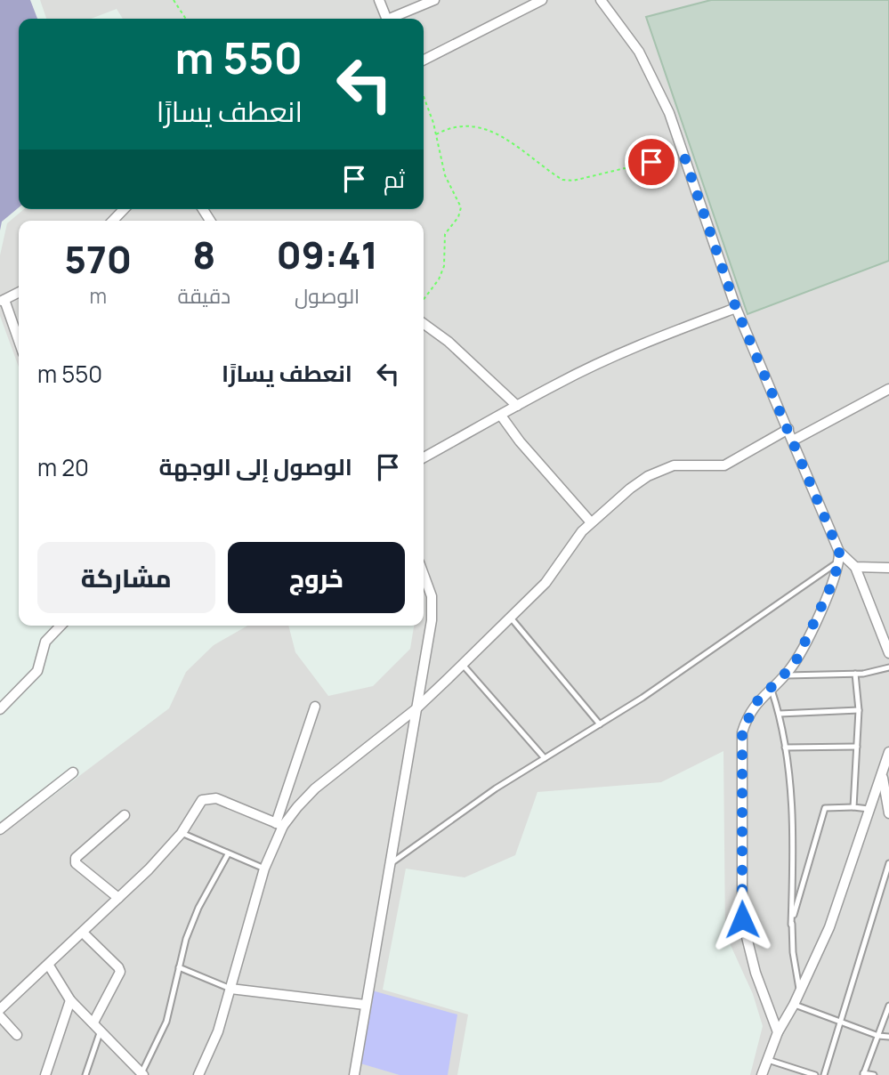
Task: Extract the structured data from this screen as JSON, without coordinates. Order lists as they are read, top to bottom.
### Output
{
  "page": {
    "turn": ["550 m", "انعطف يسارًا"],
    "then": "ثم",
    "eta": [
      "09:41",
      "الوصول",
      "8",
      "دقيقة",
      "570",
      "m"
    ],
    "list": [
      {
        "name": "انعطف يسارًا",
        "value": "550 m"
      },
      {
        "name": "الوصول إلى الوجهة",
        "value": "20 m"
      }
    ],
    "buttons": ["خروج", "مشاركة"]
  }
}
